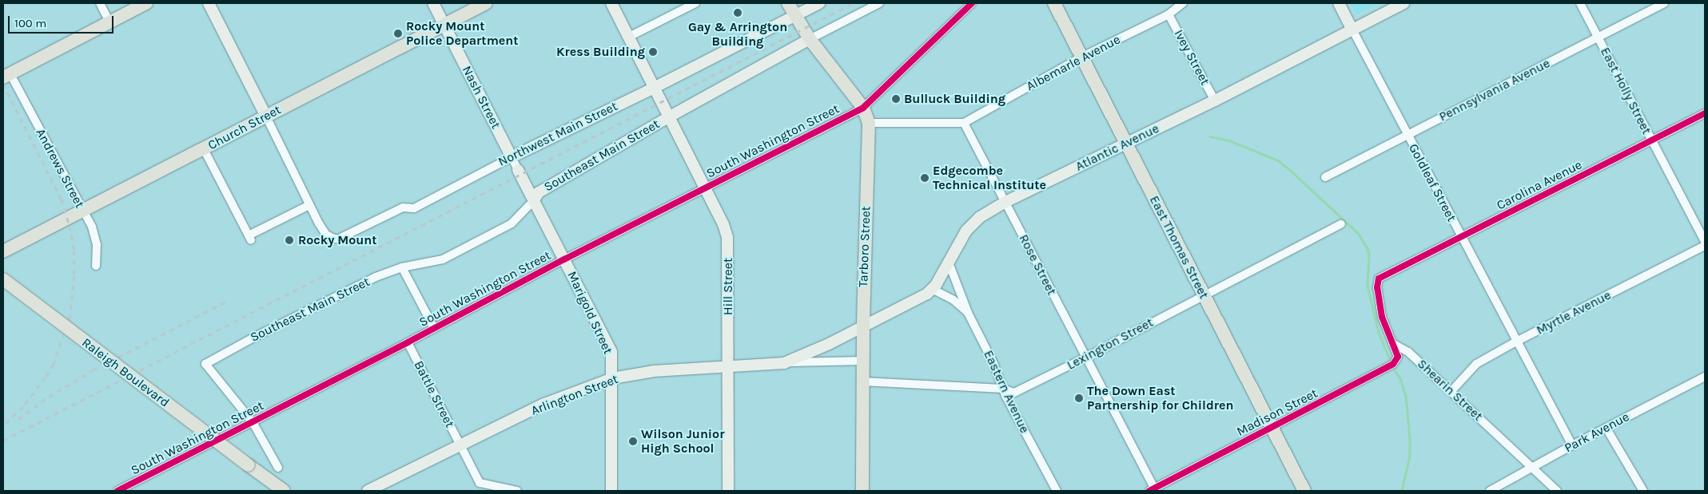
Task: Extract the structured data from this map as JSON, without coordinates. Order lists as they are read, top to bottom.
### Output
{
  "streets": {
    "main road": [
      "Church Street",
      "Tarboro Street",
      "East Thomas Street",
      "Raleigh Boulevard"
    ],
    "street": [
      "Ivey Street",
      "Albemarle Avenue",
      "Pennsylvania Avenue",
      "East Holly Street",
      "Nash Street",
      "Northwest Main Street",
      "South Washington Street",
      "Atlantic Avenue",
      "Southeast Main Street",
      "Andrews Street",
      "Goldleaf Street",
      "Carolina Avenue",
      "Rose Street",
      "Hill Street",
      "Marigold Street",
      "Myrtle Avenue",
      "Lexington Street",
      "Shearin Street",
      "Eastern Avenue",
      "Battle Street",
      "Arlington Street",
      "Madison Street",
      "Park Avenue"
    ]
  },
  "crossings": [
    ["Ivey Street", "Albemarle Avenue"],
    ["Ivey Street", "Atlantic Avenue"],
    ["Albemarle Avenue", "East Thomas Street"],
    ["Albemarle Avenue", "Rose Street"],
    ["Pennsylvania Avenue", "East Holly Street"],
    ["Pennsylvania Avenue", "Goldleaf Street"],
    ["East Holly Street", "Carolina Avenue"],
    ["Nash Street", "Church Street"],
    ["Nash Street", "Northwest Main Street"],
    ["Nash Street", "Marigold Street"],
    ["Church Street", "Northwest Main Street"],
    ["Church Street", "Andrews Street"],
    ["Northwest Main Street", "Tarboro Street"],
    ["Northwest Main Street", "Hill Street"],
    ["South Washington Street", "Southeast Main Street"],
    ["South Washington Street", "Tarboro Street"],
    ["South Washington Street", "Hill Street"],
    ["South Washington Street", "Marigold Street"],
    ["South Washington Street", "Battle Street"],
    ["Atlantic Avenue", "Goldleaf Street"],
    ["Atlantic Avenue", "Tarboro Street"],
    ["Atlantic Avenue", "East Thomas Street"],
    ["Atlantic Avenue", "Rose Street"],
    ["Atlantic Avenue", "Eastern Avenue"],
    ["Atlantic Avenue", "Arlington Street"],
    ["Southeast Main Street", "Tarboro Street"],
    ["Southeast Main Street", "Hill Street"],
    ["Southeast Main Street", "Marigold Street"],
    ["Goldleaf Street", "Carolina Avenue"],
    ["Goldleaf Street", "Myrtle Avenue"],
    ["Goldleaf Street", "Park Avenue"],
    ["Carolina Avenue", "Shearin Street"],
    ["Carolina Avenue", "Madison Street"],
    ["Tarboro Street", "Lexington Street"],
    ["Tarboro Street", "Arlington Street"],
    ["East Thomas Street", "Lexington Street"],
    ["East Thomas Street", "Madison Street"],
    ["Rose Street", "Lexington Street"],
    ["Rose Street", "Madison Street"],
    ["Hill Street", "Arlington Street"],
    ["Marigold Street", "Arlington Street"],
    ["Myrtle Avenue", "Shearin Street"],
    ["Lexington Street", "Eastern Avenue"],
    ["Shearin Street", "Madison Street"],
    ["Shearin Street", "Park Avenue"],
    ["Battle Street", "Arlington Street"]
  ],
  "places": [
    "Gay & Arrington Building",
    "Rocky Mount Police Department",
    "Kress Building",
    "Bulluck Building",
    "Edgecombe Technical Institute",
    "Rocky Mount",
    "The Down East Partnership for Children",
    "Wilson Junior High School"
  ],
  "scale_bar": "100 m"
}
